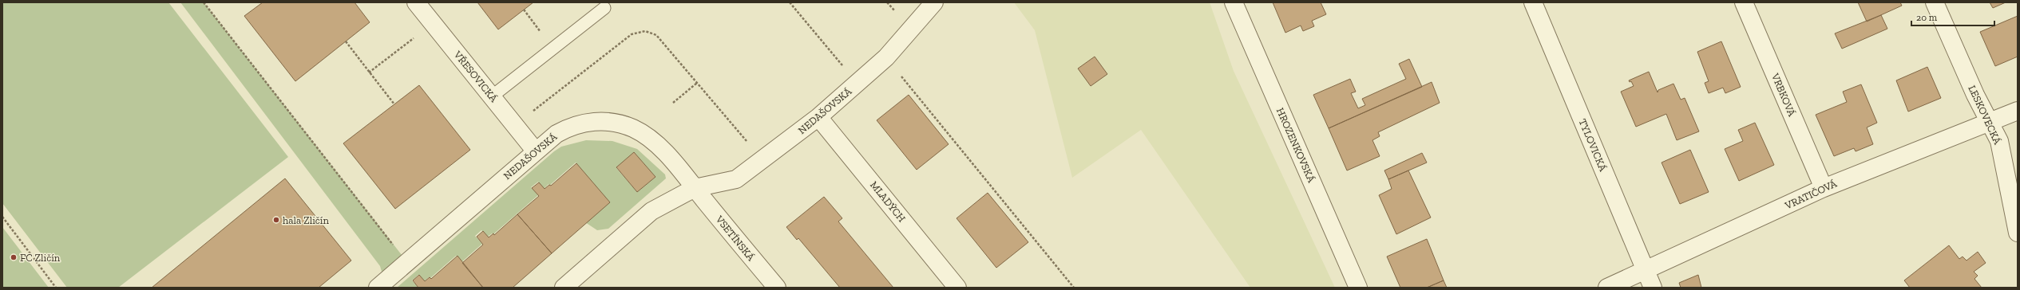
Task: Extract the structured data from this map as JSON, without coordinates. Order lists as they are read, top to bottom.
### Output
{
  "streets": {
    "street": [
      "VŘESOVICKÁ",
      "VRBKOVÁ",
      "NEDAŠOVSKÁ",
      "LESKOVECKÁ",
      "HROZENKOVSKÁ",
      "TYLOVICKÁ",
      "VRATIČOVÁ",
      "MLADÝCH",
      "VSETÍNSKÁ"
    ]
  },
  "crossings": [
    ["VŘESOVICKÁ", "NEDAŠOVSKÁ"],
    ["VRBKOVÁ", "VRATIČOVÁ"],
    ["NEDAŠOVSKÁ", "MLADÝCH"],
    ["NEDAŠOVSKÁ", "VSETÍNSKÁ"],
    ["LESKOVECKÁ", "VRATIČOVÁ"],
    ["TYLOVICKÁ", "VRATIČOVÁ"]
  ],
  "places": ["hala Zličín", "FC Zličín"],
  "scale_bar": "20 m"
}
